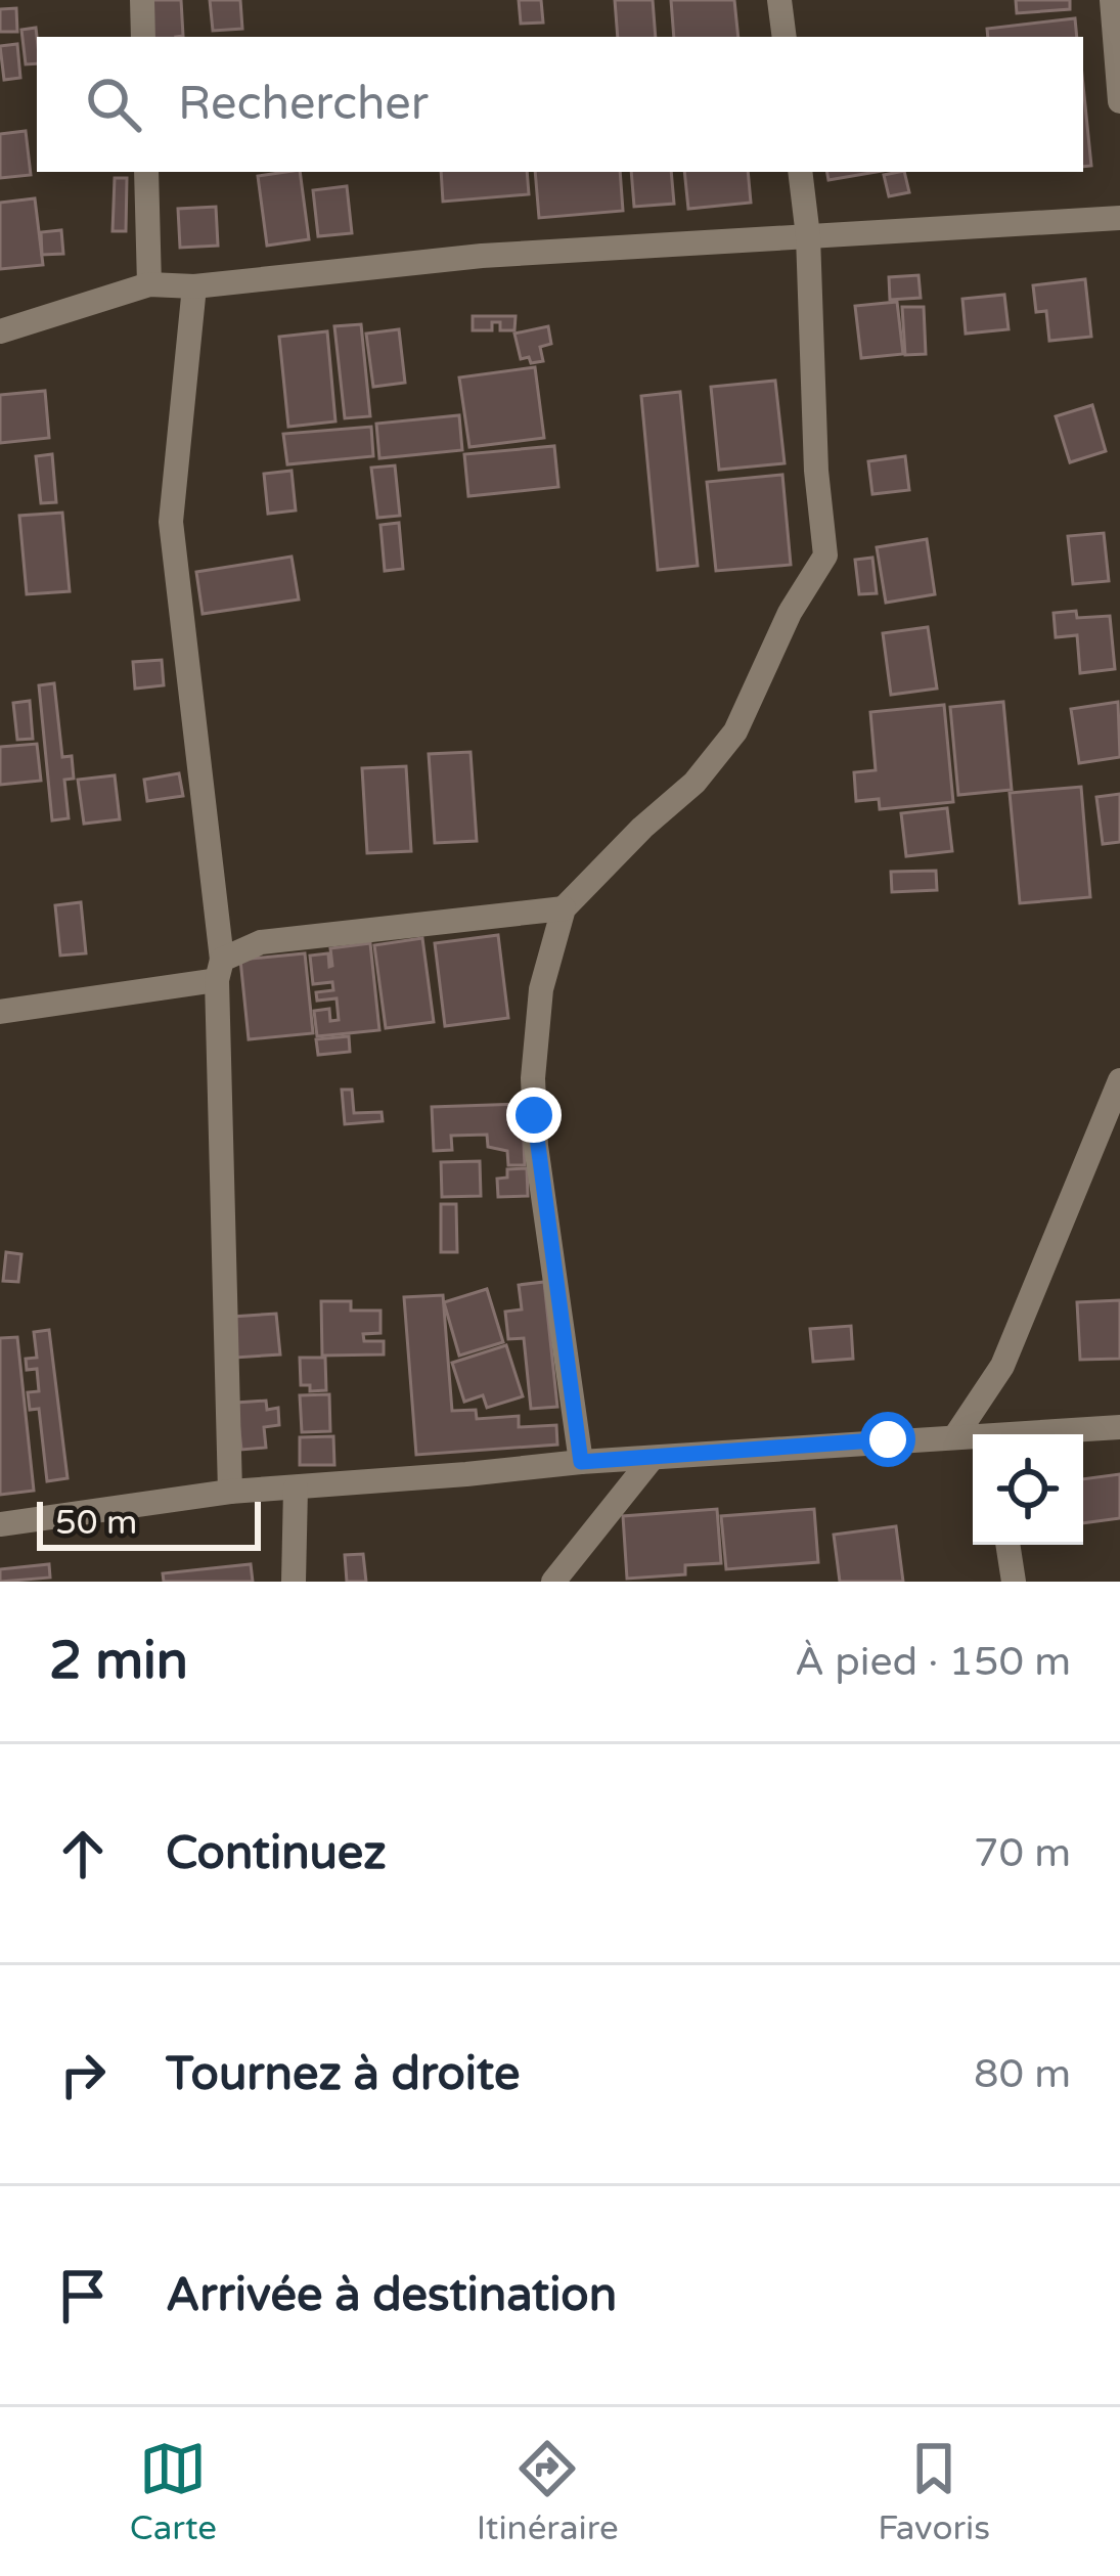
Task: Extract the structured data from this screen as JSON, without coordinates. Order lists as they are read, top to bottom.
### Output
{
  "scale_bar": "50 m",
  "page": {
    "search": "Rechercher",
    "scale": "50 m",
    "heading": ["2 min", "À pied · 150 m"],
    "list": [
      ["Continuez", "70 m"],
      ["Tournez à droite", "80 m"],
      "Arrivée à destination"
    ],
    "nav": ["Carte", "Itinéraire", "Favoris"]
  }
}
